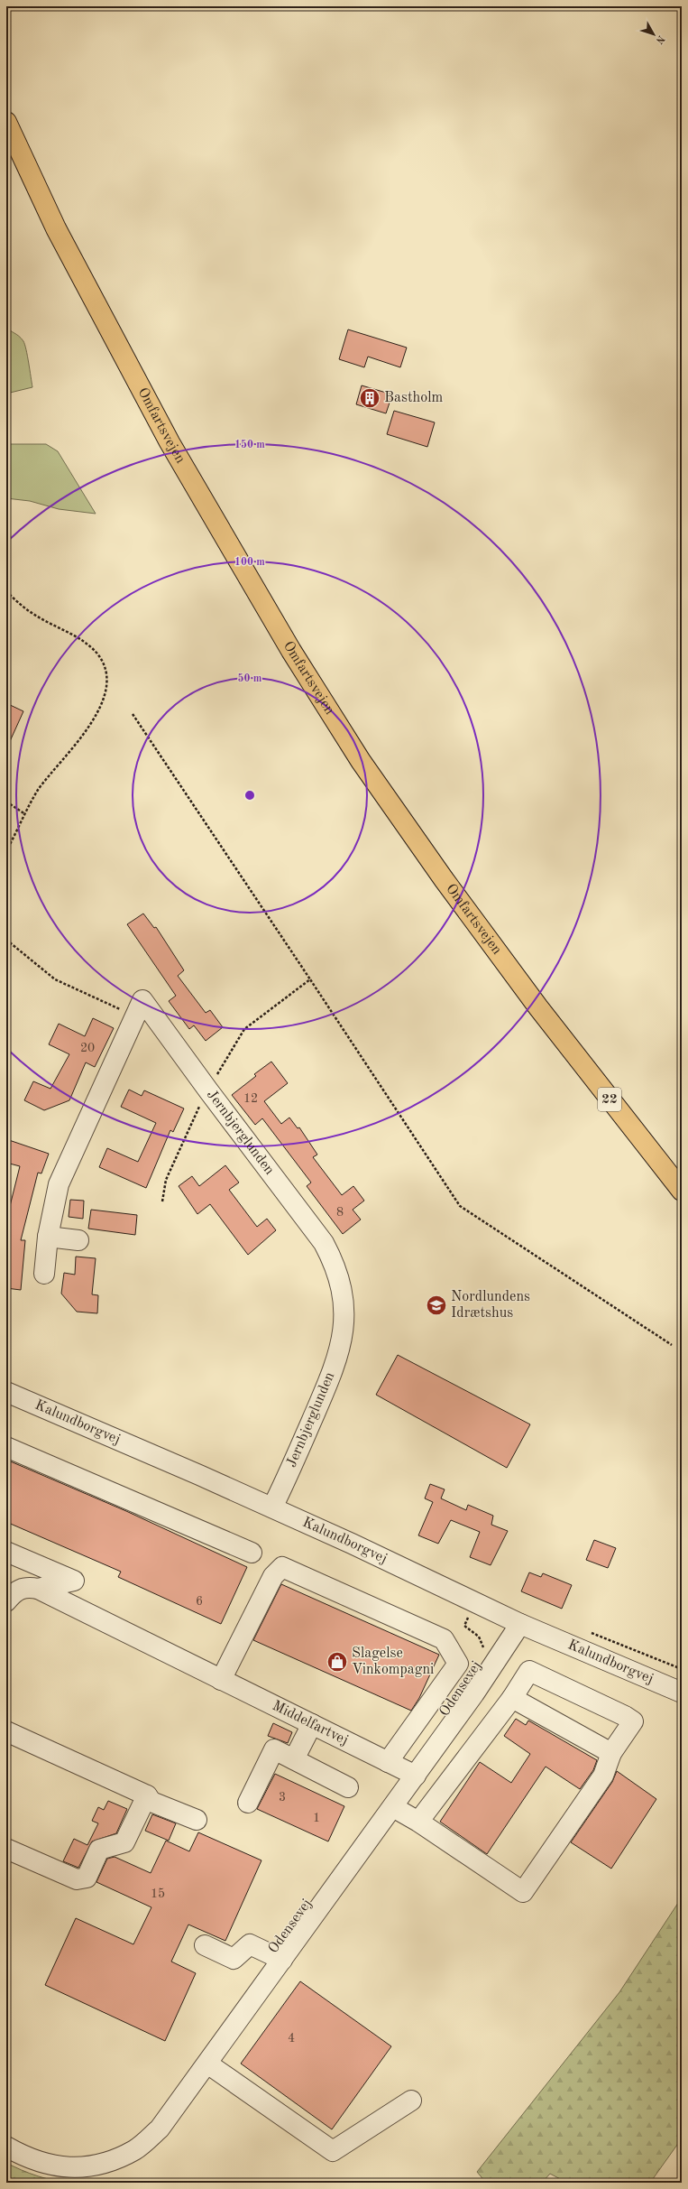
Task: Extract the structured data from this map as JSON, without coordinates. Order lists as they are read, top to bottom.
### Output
{
  "streets": {
    "main road": ["Omfartsvejen", "22"],
    "street": [
      "Jernbjerglunden",
      "Kalundborgvej",
      "Odensevej",
      "Middelfartvej"
    ]
  },
  "crossings": [
    ["Jernbjerglunden", "Kalundborgvej"],
    ["Kalundborgvej", "Odensevej"],
    ["Odensevej", "Middelfartvej"]
  ],
  "places": {
    "building": ["Bastholm"],
    "school or university": ["Nordlundens Idrætshus"],
    "shop": ["Slagelse Vinkompagni"]
  },
  "house_numbers": [
    "20",
    "12",
    "8",
    "6",
    "3",
    "1",
    "15",
    "4"
  ],
  "north": "bottom right",
  "rings": ["150 m", "100 m", "50 m"]
}
